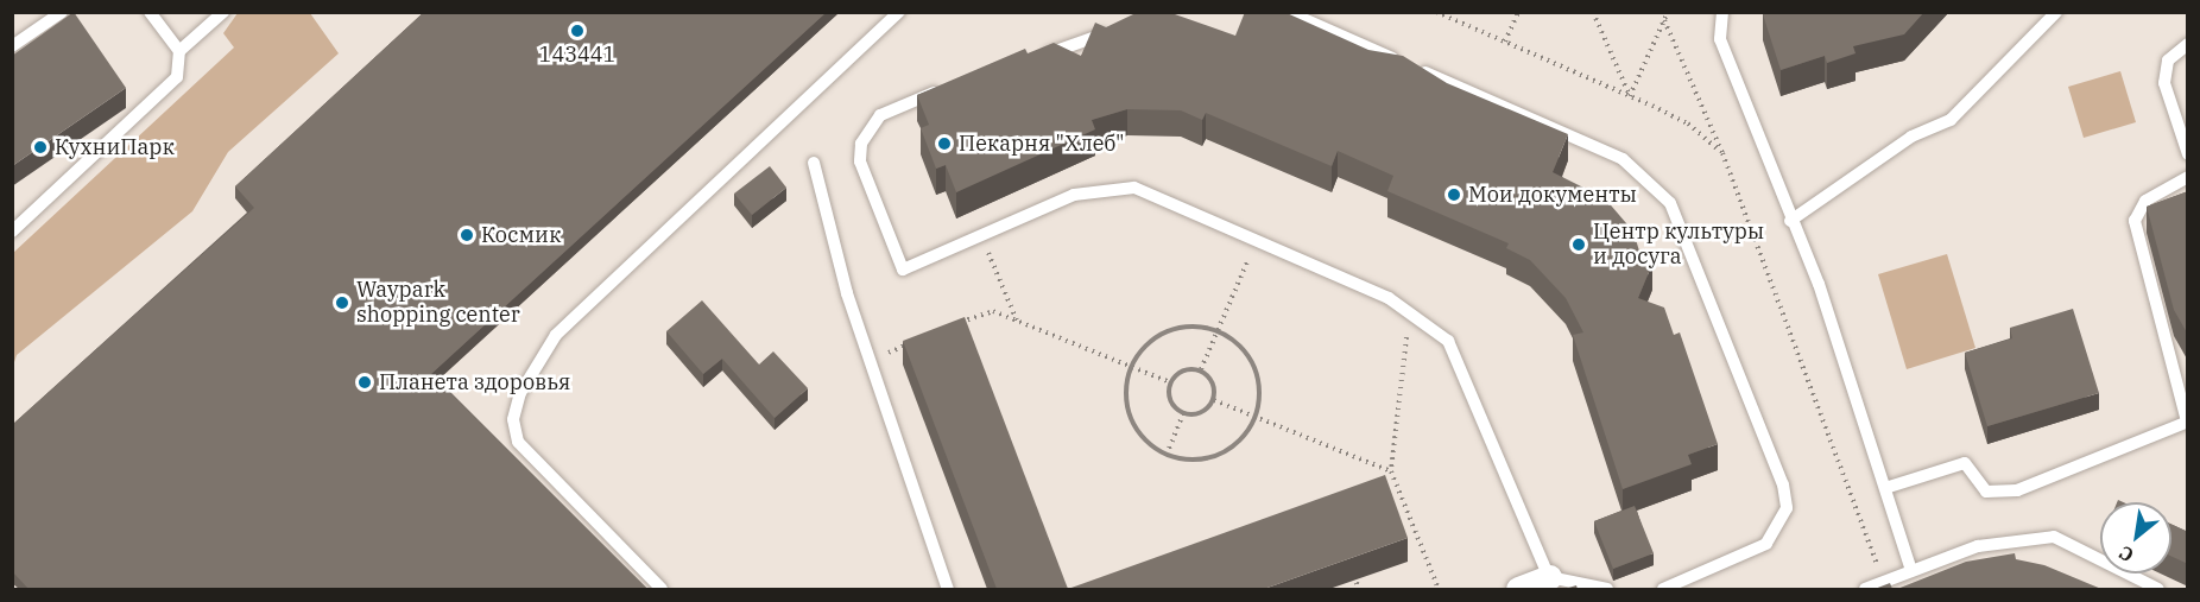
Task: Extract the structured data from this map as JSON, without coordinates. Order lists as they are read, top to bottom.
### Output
{
  "places": [
    "143441",
    "Пекарня \"Хлеб\"",
    "КухниПарк",
    "Мои документы",
    "Космик",
    "Центр культуры и досуга",
    "Waypark shopping center",
    "Планета здоровья"
  ],
  "north": "bottom left"
}
